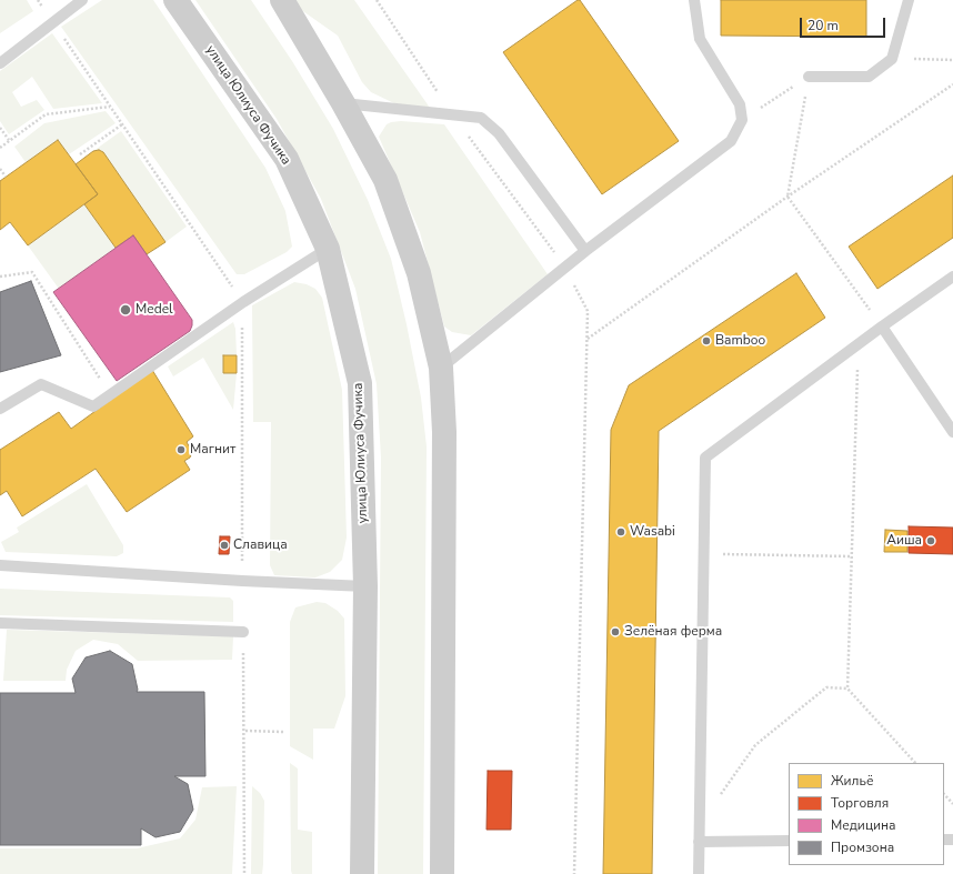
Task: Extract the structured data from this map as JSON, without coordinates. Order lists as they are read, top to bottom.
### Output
{
  "streets": {
    "main road": ["улица Юлиуса Фучика"]
  },
  "places": [
    "Medel",
    "Bamboo",
    "Магнит",
    "Wasabi",
    "Аиша",
    "Славица",
    "Зелёная ферма"
  ],
  "legend": [
    "Жильё",
    "Торговля",
    "Медицина",
    "Промзона"
  ],
  "scale_bar": "20 m"
}
